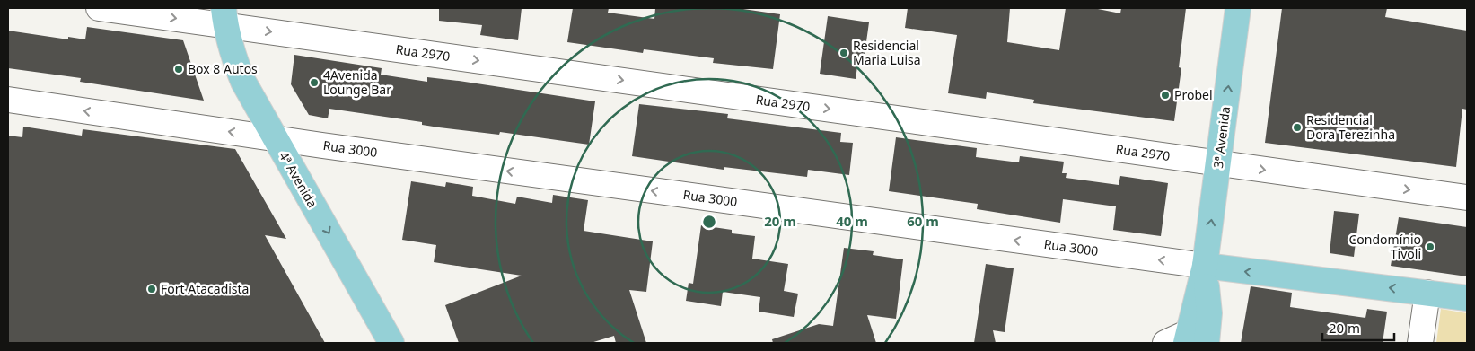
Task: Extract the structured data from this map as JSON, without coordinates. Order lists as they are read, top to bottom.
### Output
{
  "streets": {
    "main road": ["3ª Avenida", "Rua 3000", "4ª Avenida"],
    "street": ["Rua 2970"]
  },
  "crossings": [
    ["Rua 2970", "3ª Avenida"],
    ["Rua 2970", "4ª Avenida"],
    ["3ª Avenida", "Rua 3000"],
    ["Rua 3000", "4ª Avenida"]
  ],
  "one_way": [
    "Rua 2970",
    "3ª Avenida",
    "Rua 3000",
    "4ª Avenida"
  ],
  "places": [
    "Residencial Maria Luisa",
    "Box 8 Autos",
    "4Avenida Lounge Bar",
    "Probel",
    "Residencial Dora Terezinha",
    "Condomínio Tivoli",
    "Fort Atacadista"
  ],
  "scale_bar": "20 m",
  "rings": ["20 m", "40 m", "60 m"]
}
